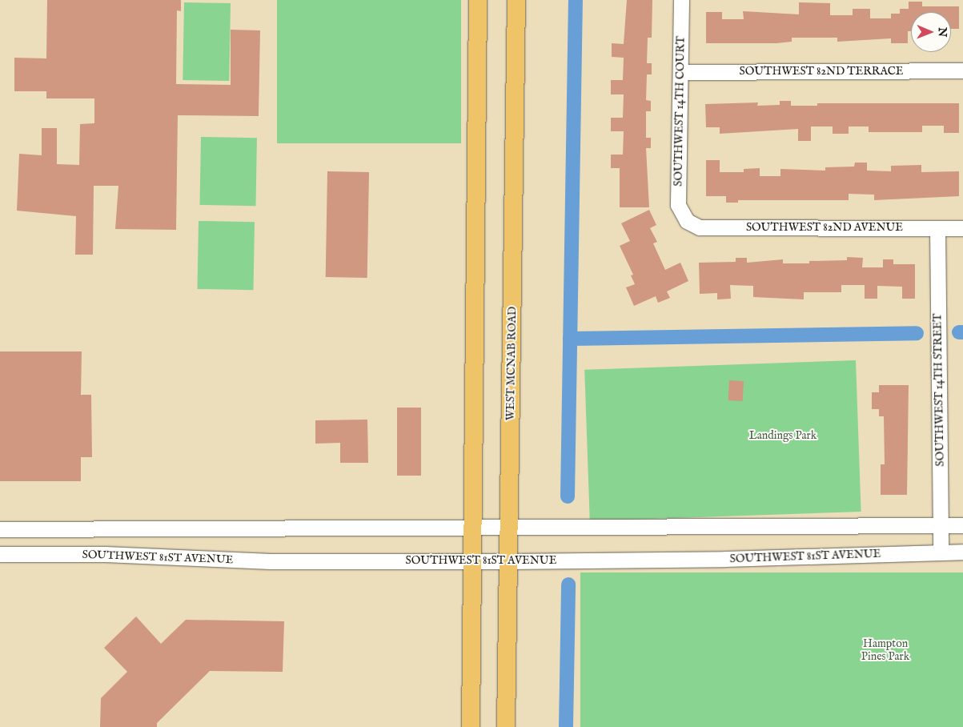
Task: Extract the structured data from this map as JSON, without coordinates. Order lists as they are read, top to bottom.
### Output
{
  "streets": {
    "main road": ["WEST MCNAB ROAD"],
    "street": [
      "SOUTHWEST 82ND TERRACE",
      "SOUTHWEST 14TH COURT",
      "SOUTHWEST 82ND AVENUE",
      "SOUTHWEST 14TH STREET",
      "SOUTHWEST 81ST AVENUE"
    ]
  },
  "crossings": [
    ["SOUTHWEST 82ND TERRACE", "SOUTHWEST 14TH COURT"],
    ["SOUTHWEST 14TH COURT", "SOUTHWEST 82ND AVENUE"],
    ["SOUTHWEST 82ND AVENUE", "SOUTHWEST 14TH STREET"],
    ["WEST MCNAB ROAD", "SOUTHWEST 81ST AVENUE"],
    ["SOUTHWEST 14TH STREET", "SOUTHWEST 81ST AVENUE"]
  ],
  "parks": ["Landings Park", "Hampton Pines Park"],
  "north": "right"
}
